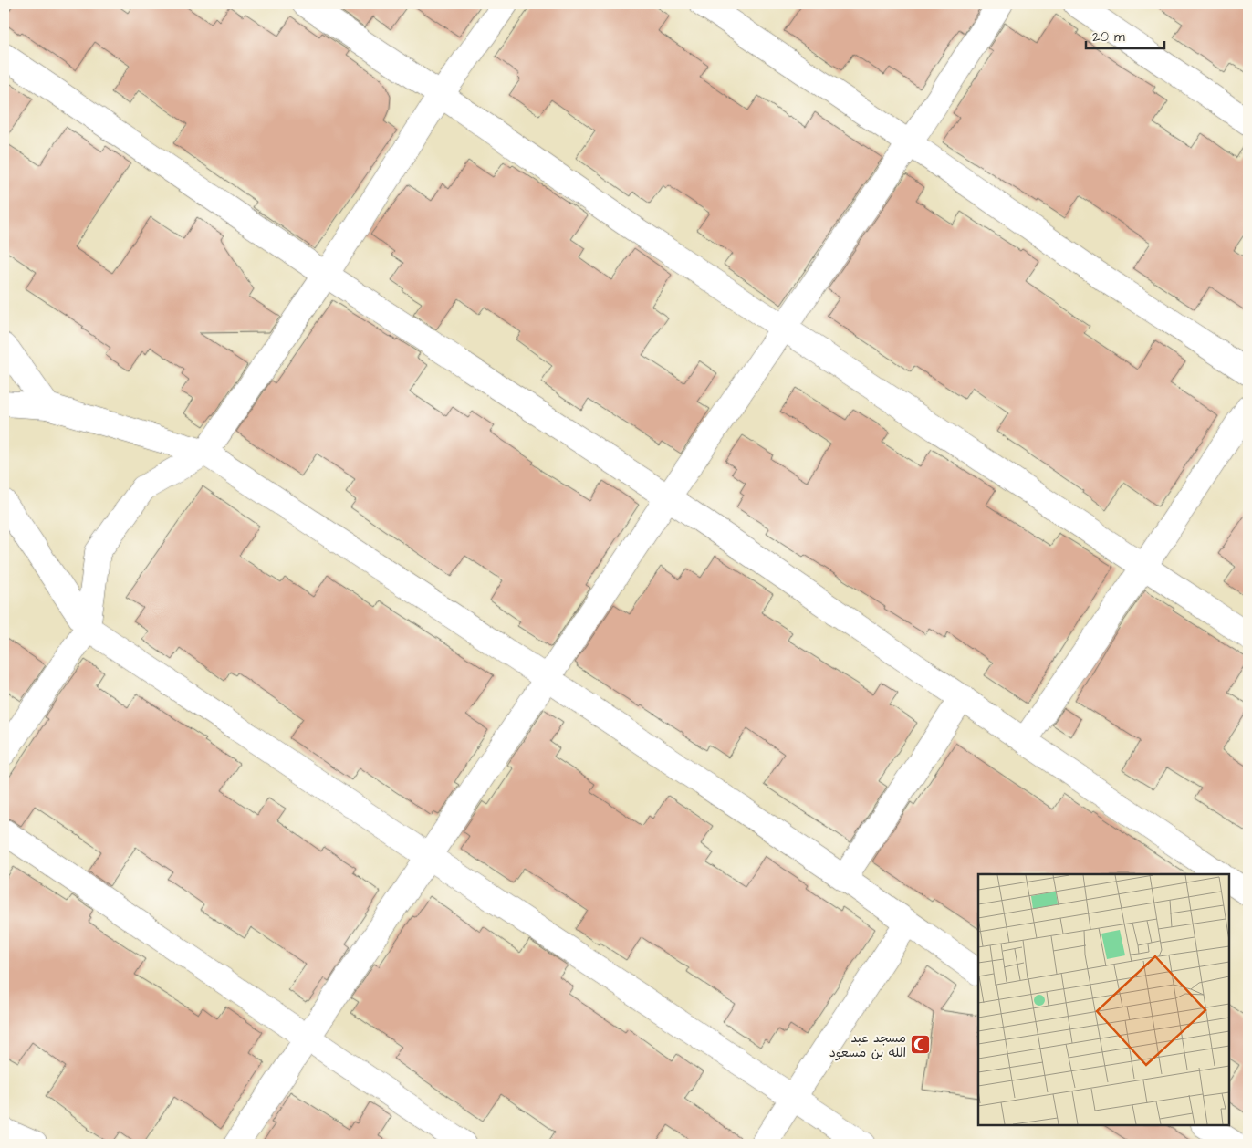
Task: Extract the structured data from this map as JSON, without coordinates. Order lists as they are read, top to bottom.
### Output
{
  "places": {
    "mosque": ["مسجد عبد الله بن مسعود"]
  },
  "scale_bar": "20 m"
}
